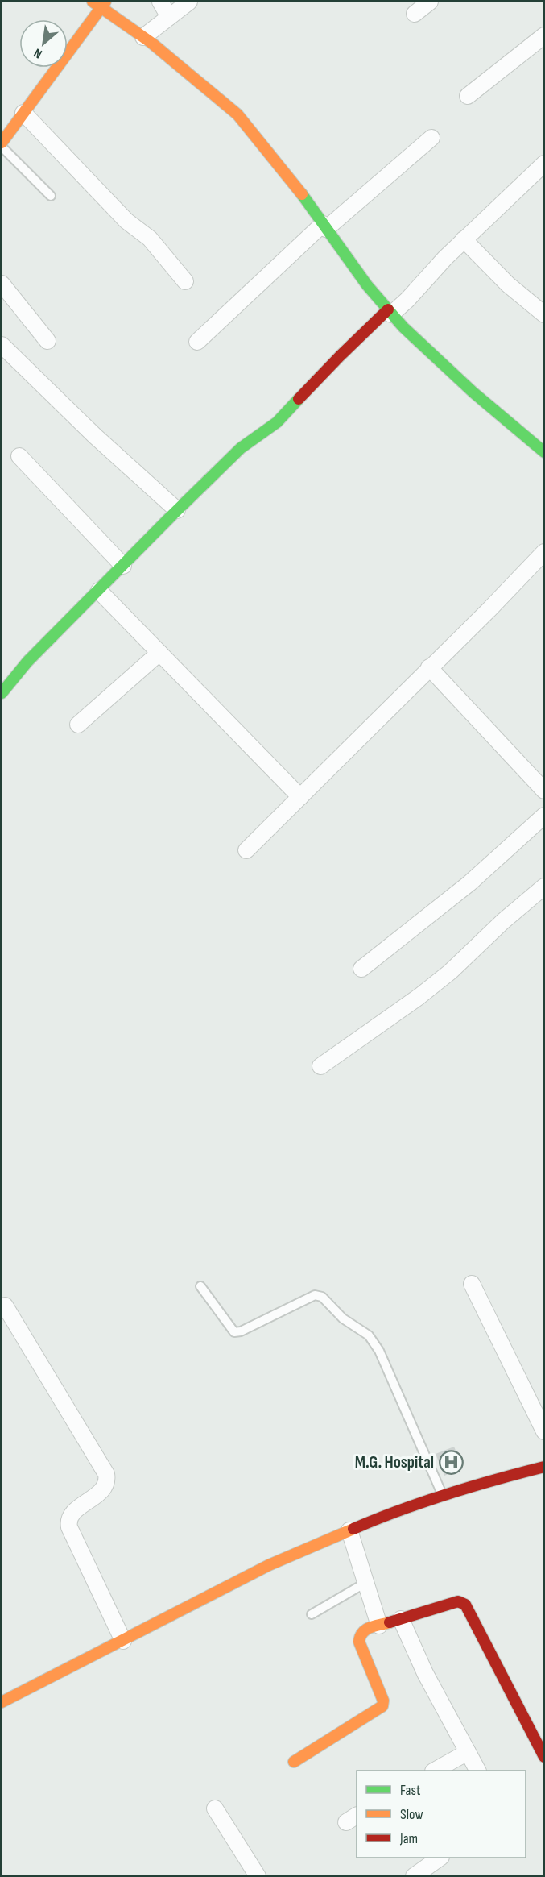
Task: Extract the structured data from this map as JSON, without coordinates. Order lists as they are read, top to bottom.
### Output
{
  "places": {
    "hospital": ["M.G. Hospital"]
  },
  "legend": ["Fast", "Slow", "Jam"],
  "north": "bottom left"
}
